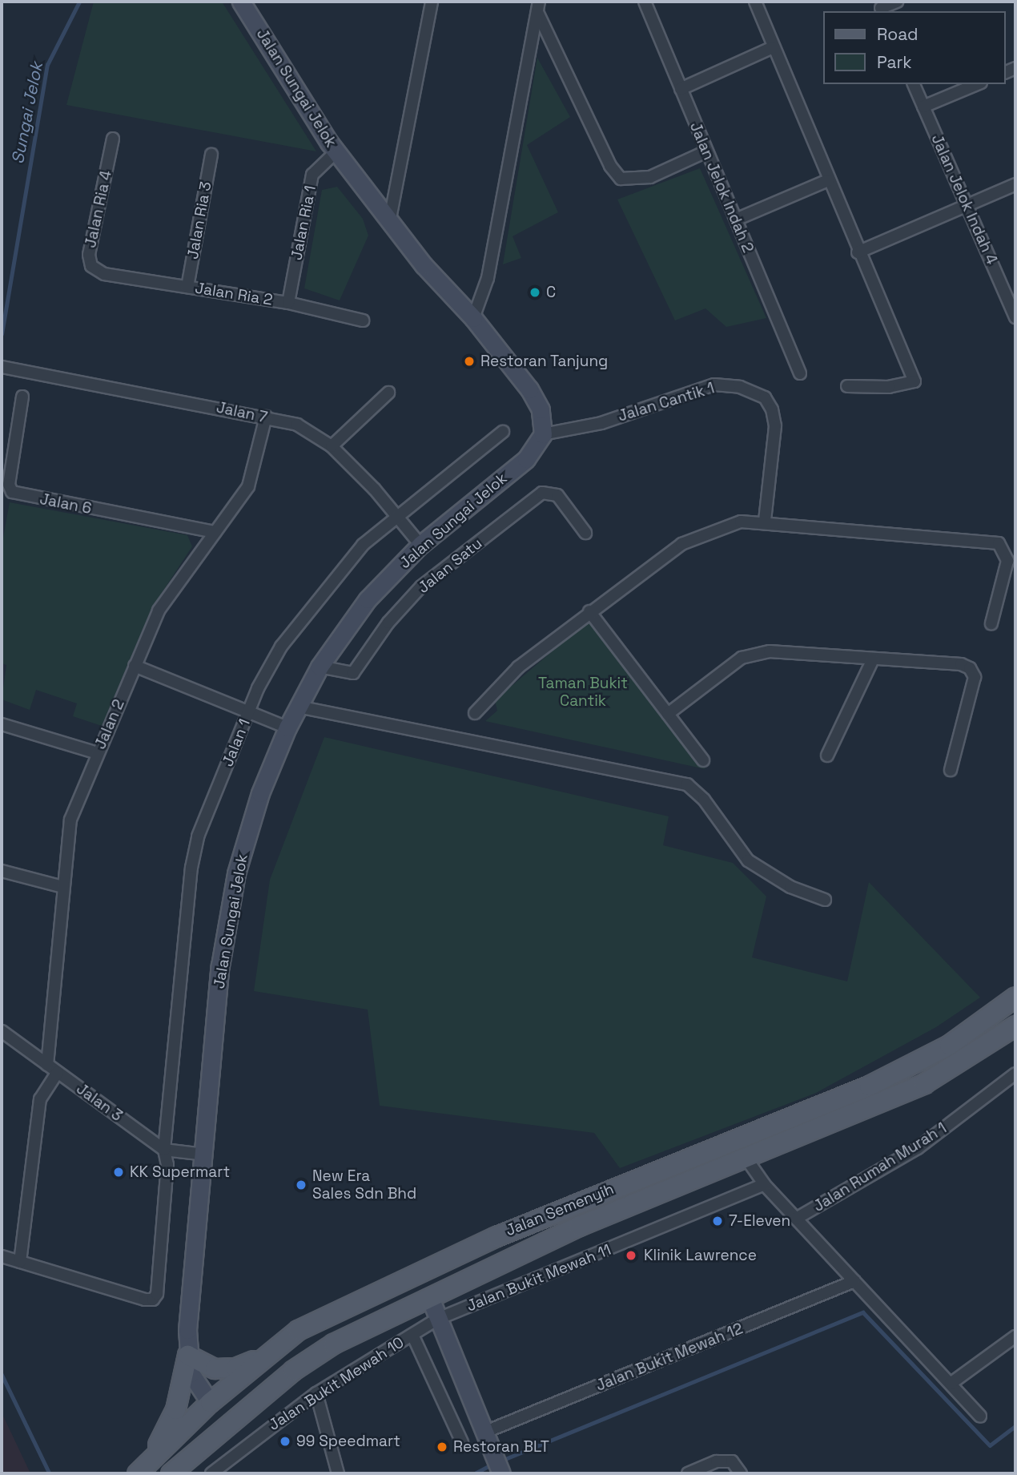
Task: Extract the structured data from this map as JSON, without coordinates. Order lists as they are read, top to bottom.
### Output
{
  "streets": {
    "main road": ["Jalan Semenyih"],
    "street": [
      "Jalan Sungai Jelok",
      "Jalan Jelok Indah 2",
      "Jalan Jelok Indah 4",
      "Jalan Ria 4",
      "Jalan Ria 3",
      "Jalan Ria 1",
      "Jalan Ria 2",
      "Jalan Cantik 1",
      "Jalan 7",
      "Jalan 6",
      "Jalan Satu",
      "Jalan 2",
      "Jalan 1",
      "Jalan 3",
      "Jalan Rumah Murah 1",
      "Jalan Bukit Mewah 11",
      "Jalan Bukit Mewah 12",
      "Jalan Bukit Mewah 10"
    ]
  },
  "crossings": [
    ["Jalan Sungai Jelok", "Jalan Ria 1"],
    ["Jalan Sungai Jelok", "Jalan Cantik 1"],
    ["Jalan Sungai Jelok", "Jalan 7"],
    ["Jalan Sungai Jelok", "Jalan Satu"],
    ["Jalan Sungai Jelok", "Jalan 3"],
    ["Jalan Sungai Jelok", "Jalan Semenyih"],
    ["Jalan Ria 4", "Jalan Ria 2"],
    ["Jalan Ria 3", "Jalan Ria 2"],
    ["Jalan Ria 1", "Jalan Ria 2"],
    ["Jalan 7", "Jalan 2"],
    ["Jalan 7", "Jalan 1"],
    ["Jalan 6", "Jalan 2"],
    ["Jalan 2", "Jalan 3"],
    ["Jalan 1", "Jalan 3"],
    ["Jalan Bukit Mewah 11", "Jalan Bukit Mewah 10"]
  ],
  "water": ["Sungai Jelok"],
  "parks": ["Taman Bukit Cantik"],
  "places": [
    "C",
    "Restoran Tanjung",
    "KK Supermart",
    "New Era Sales Sdn Bhd",
    "7-Eleven",
    "Klinik Lawrence",
    "99 Speedmart",
    "Restoran BLT"
  ],
  "legend": ["Road", "Park"]
}
